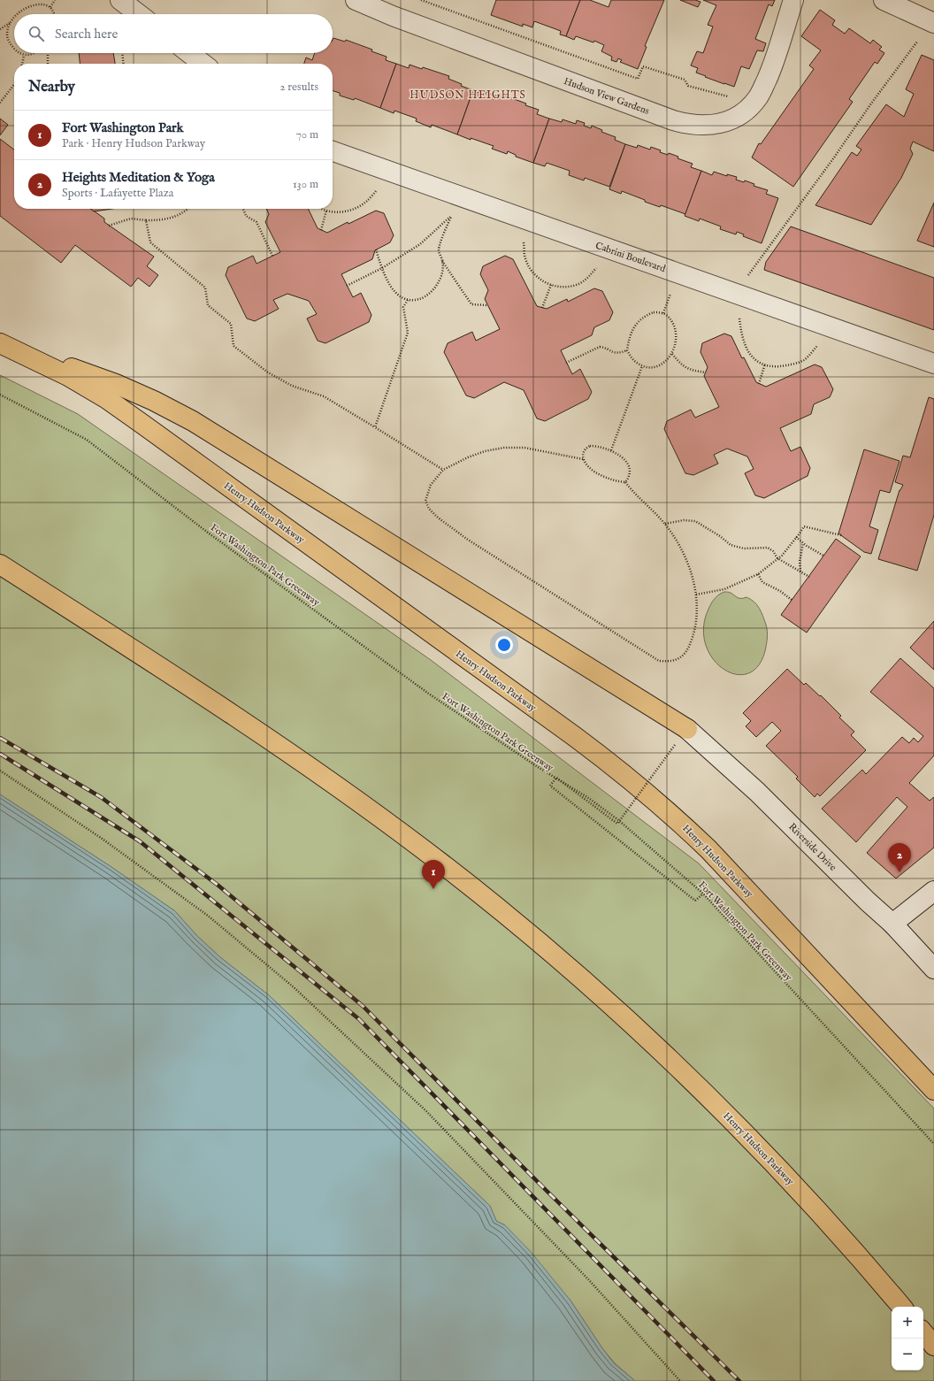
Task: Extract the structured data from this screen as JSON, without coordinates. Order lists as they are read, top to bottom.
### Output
{
  "streets": {
    "highway": ["Henry Hudson Parkway"],
    "street": ["Hudson View Gardens", "Cabrini Boulevard", "Riverside Drive"],
    "path": ["Fort Washington Park Greenway"]
  },
  "districts": ["HUDSON HEIGHTS"],
  "page": {
    "search": "Search here",
    "heading": ["Nearby", "2 results"],
    "list": [
      {
        "mark": "1",
        "name": "Fort Washington Park",
        "note": "Park · Henry Hudson Parkway",
        "value": "70 m"
      },
      {
        "mark": "2",
        "name": "Heights Meditation & Yoga",
        "note": "Sports · Lafayette Plaza",
        "value": "130 m"
      }
    ],
    "pins": ["2", "1"],
    "map_buttons": ["+", "−"]
  }
}
